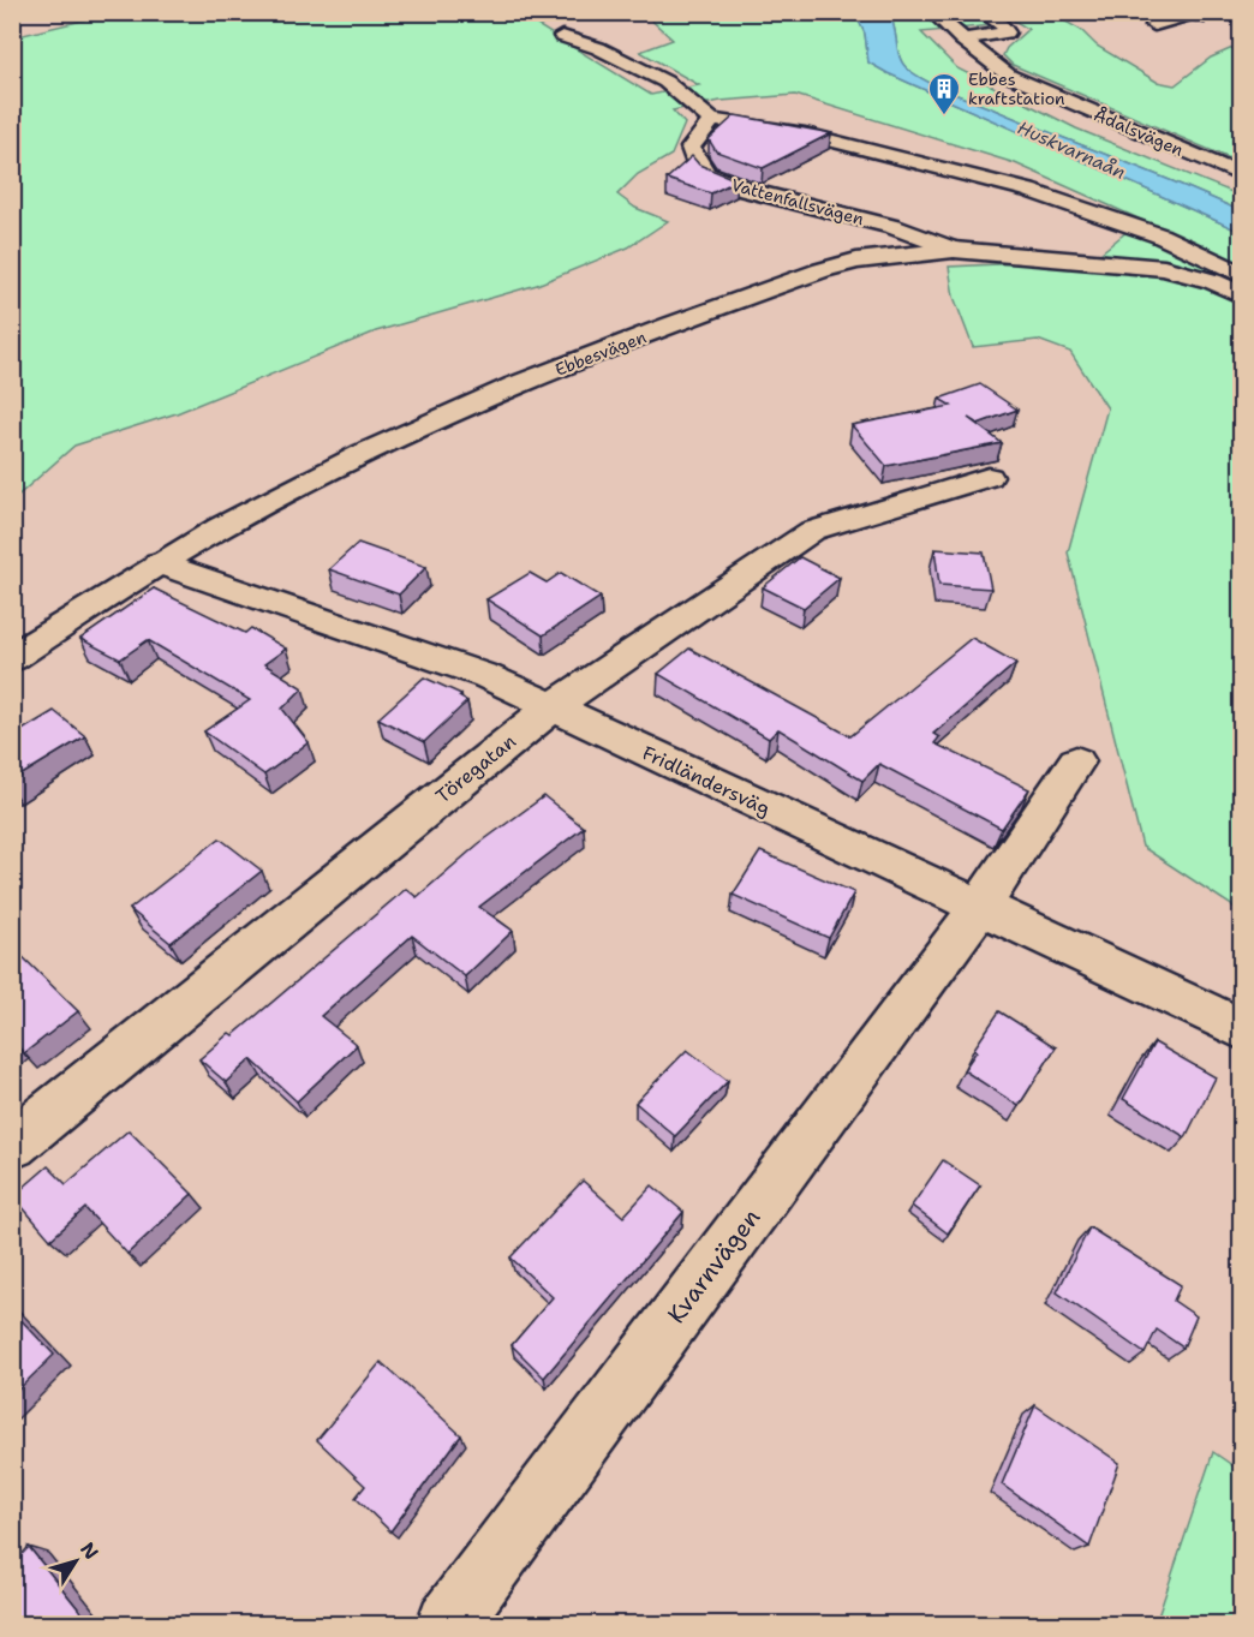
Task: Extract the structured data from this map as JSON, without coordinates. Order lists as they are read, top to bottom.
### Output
{
  "streets": {
    "street": [
      "Ådalsvägen",
      "Vattenfallsvägen",
      "Ebbesvägen",
      "Töregatan",
      "Fridländersväg",
      "Kvarnvägen"
    ]
  },
  "crossings": [
    ["Vattenfallsvägen", "Ebbesvägen"],
    ["Ebbesvägen", "Fridländersväg"],
    ["Töregatan", "Fridländersväg"],
    ["Fridländersväg", "Kvarnvägen"]
  ],
  "water": ["Huskvarnaån"],
  "places": {
    "building": ["Ebbes kraftstation"]
  },
  "north": "top right"
}
